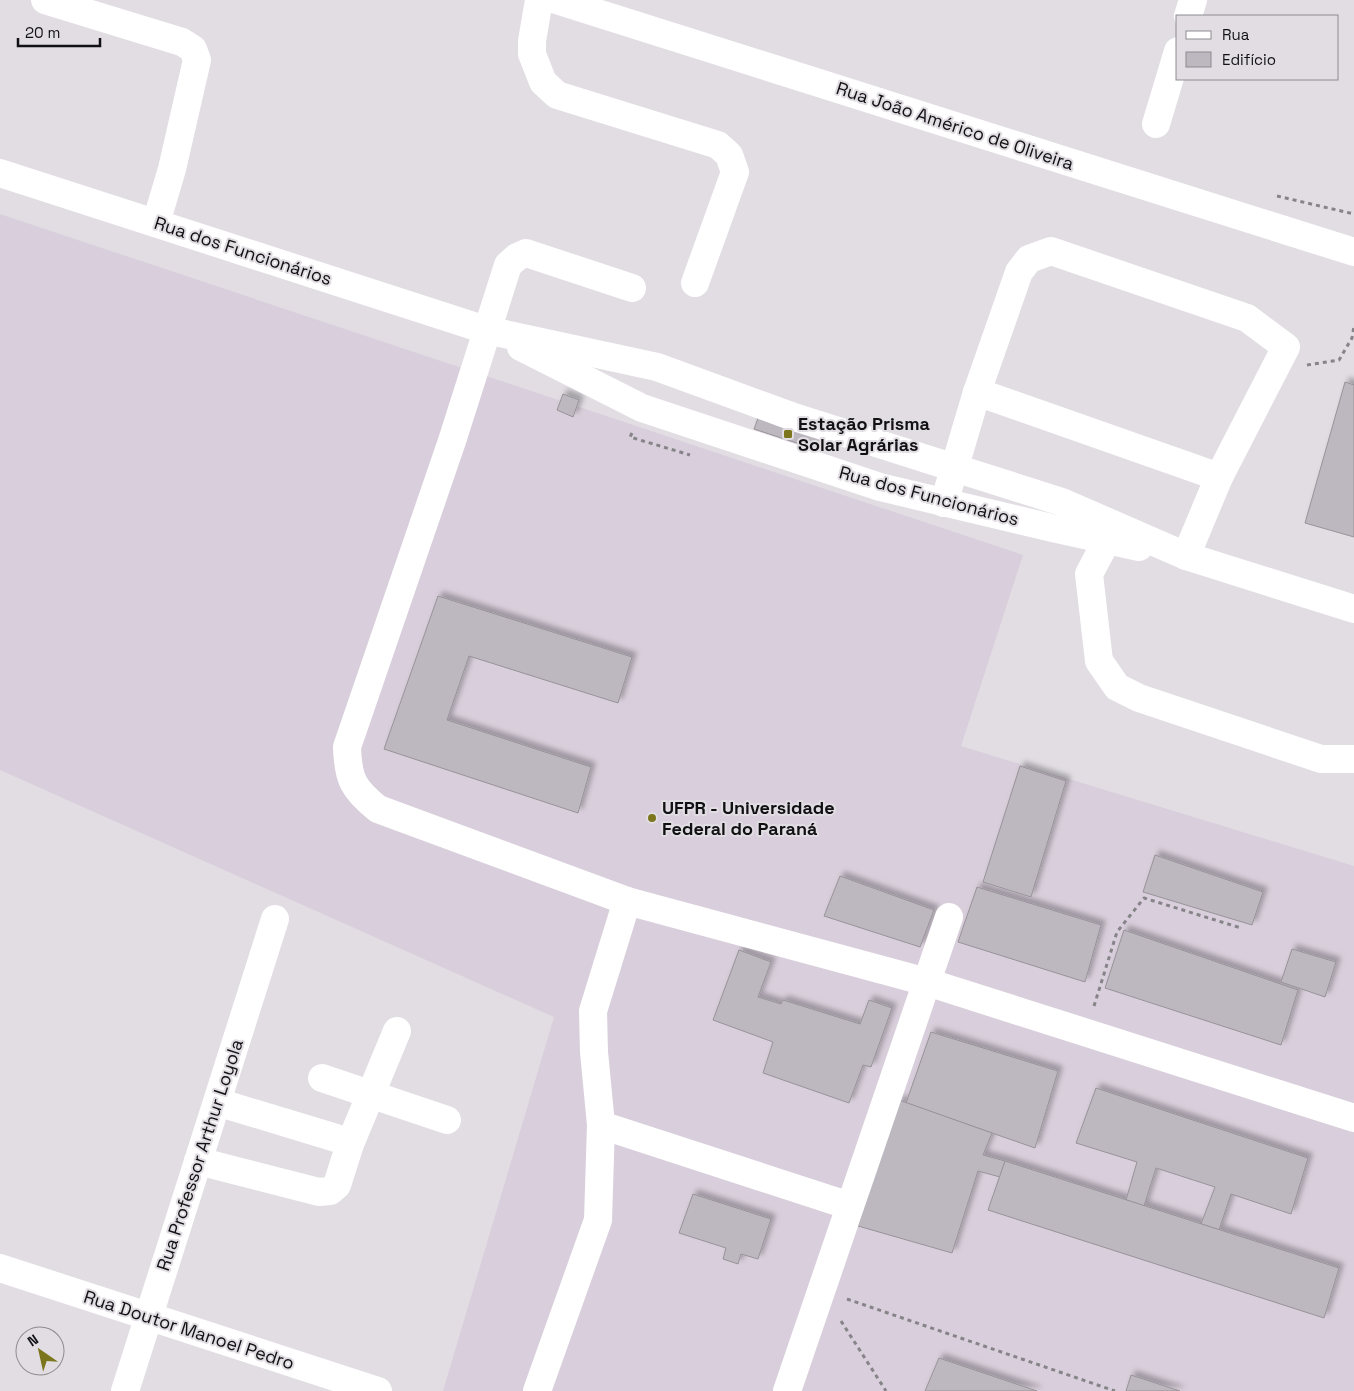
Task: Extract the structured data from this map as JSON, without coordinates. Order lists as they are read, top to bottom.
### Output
{
  "streets": {
    "street": [
      "Rua João Américo de Oliveira",
      "Rua dos Funcionários",
      "Rua Professor Arthur Loyola",
      "Rua Doutor Manoel Pedro"
    ]
  },
  "crossings": [
    ["Rua Professor Arthur Loyola", "Rua Doutor Manoel Pedro"]
  ],
  "places": {
    "transit": ["Estação Prisma Solar Agrárias"],
    "other": ["UFPR - Universidade Federal do Paraná"]
  },
  "legend": ["Rua", "Edifício"],
  "scale_bar": "20 m",
  "north": "top left"
}
